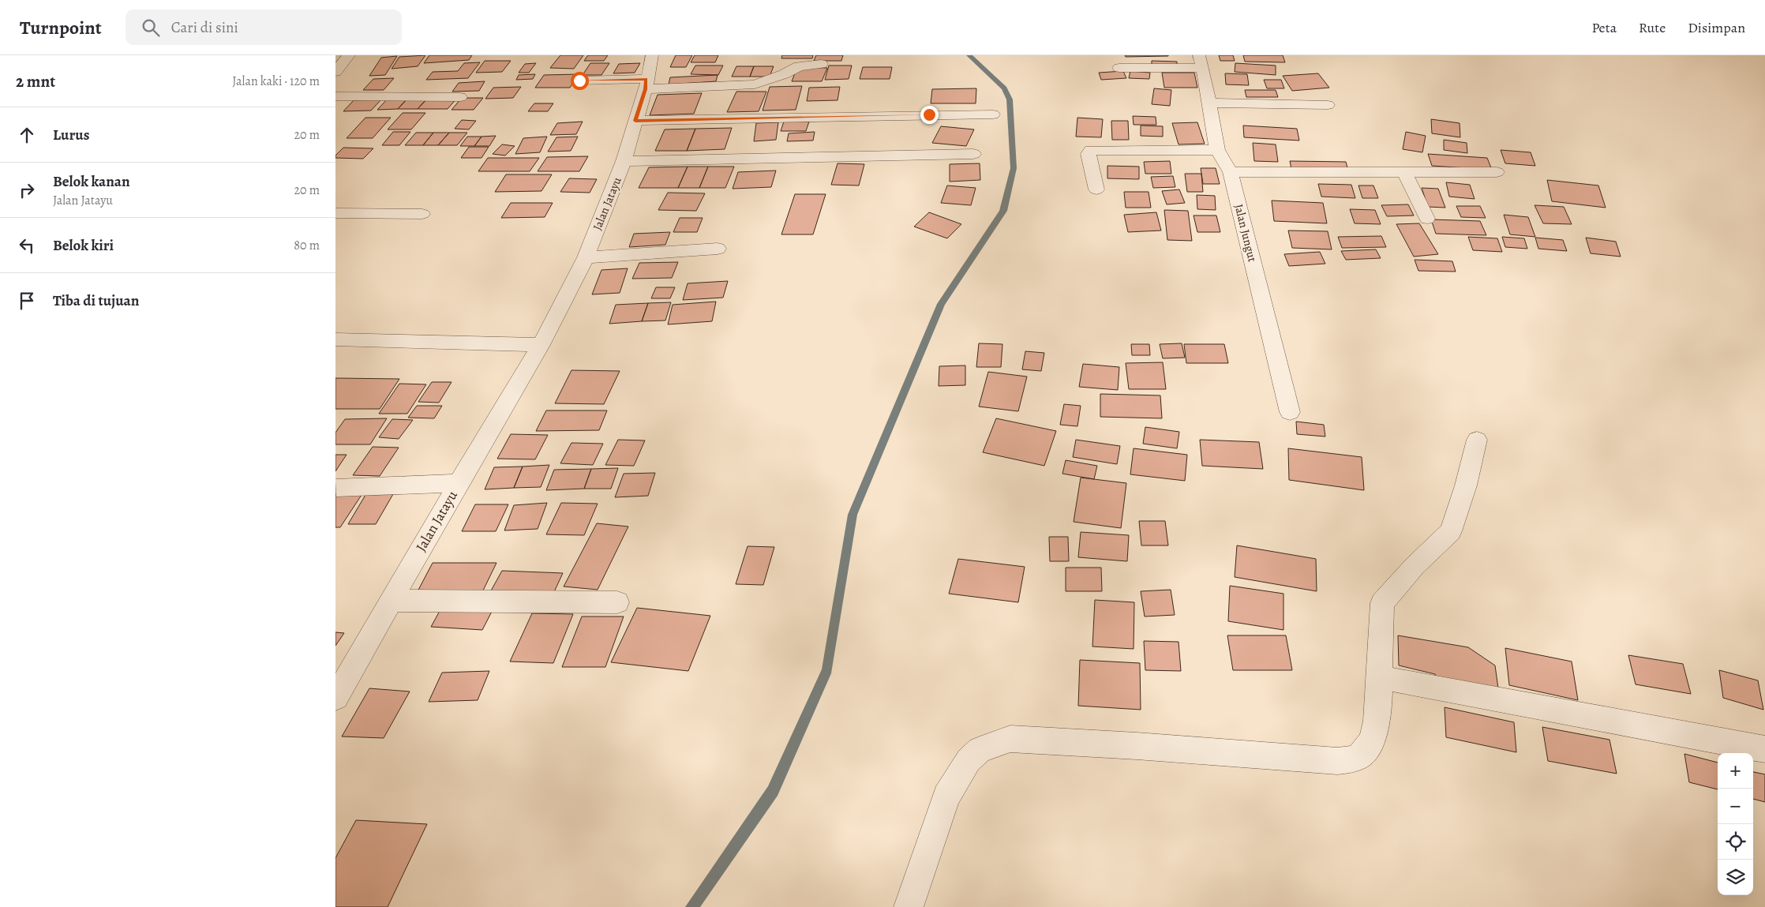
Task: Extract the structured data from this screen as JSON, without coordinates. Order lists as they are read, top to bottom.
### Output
{
  "streets": {
    "street": ["Jalan Jatayu", "Jalan Jungut"]
  },
  "page": {
    "header": "Turnpoint",
    "search": "Cari di sini",
    "nav": ["Peta", "Rute", "Disimpan"],
    "heading": ["2 mnt", "Jalan kaki · 120 m"],
    "list": [
      ["Lurus", "20 m"],
      ["Belok kanan", "Jalan Jatayu", "20 m"],
      ["Belok kiri", "80 m"],
      "Tiba di tujuan"
    ],
    "map_buttons": ["+", "−"]
  }
}
